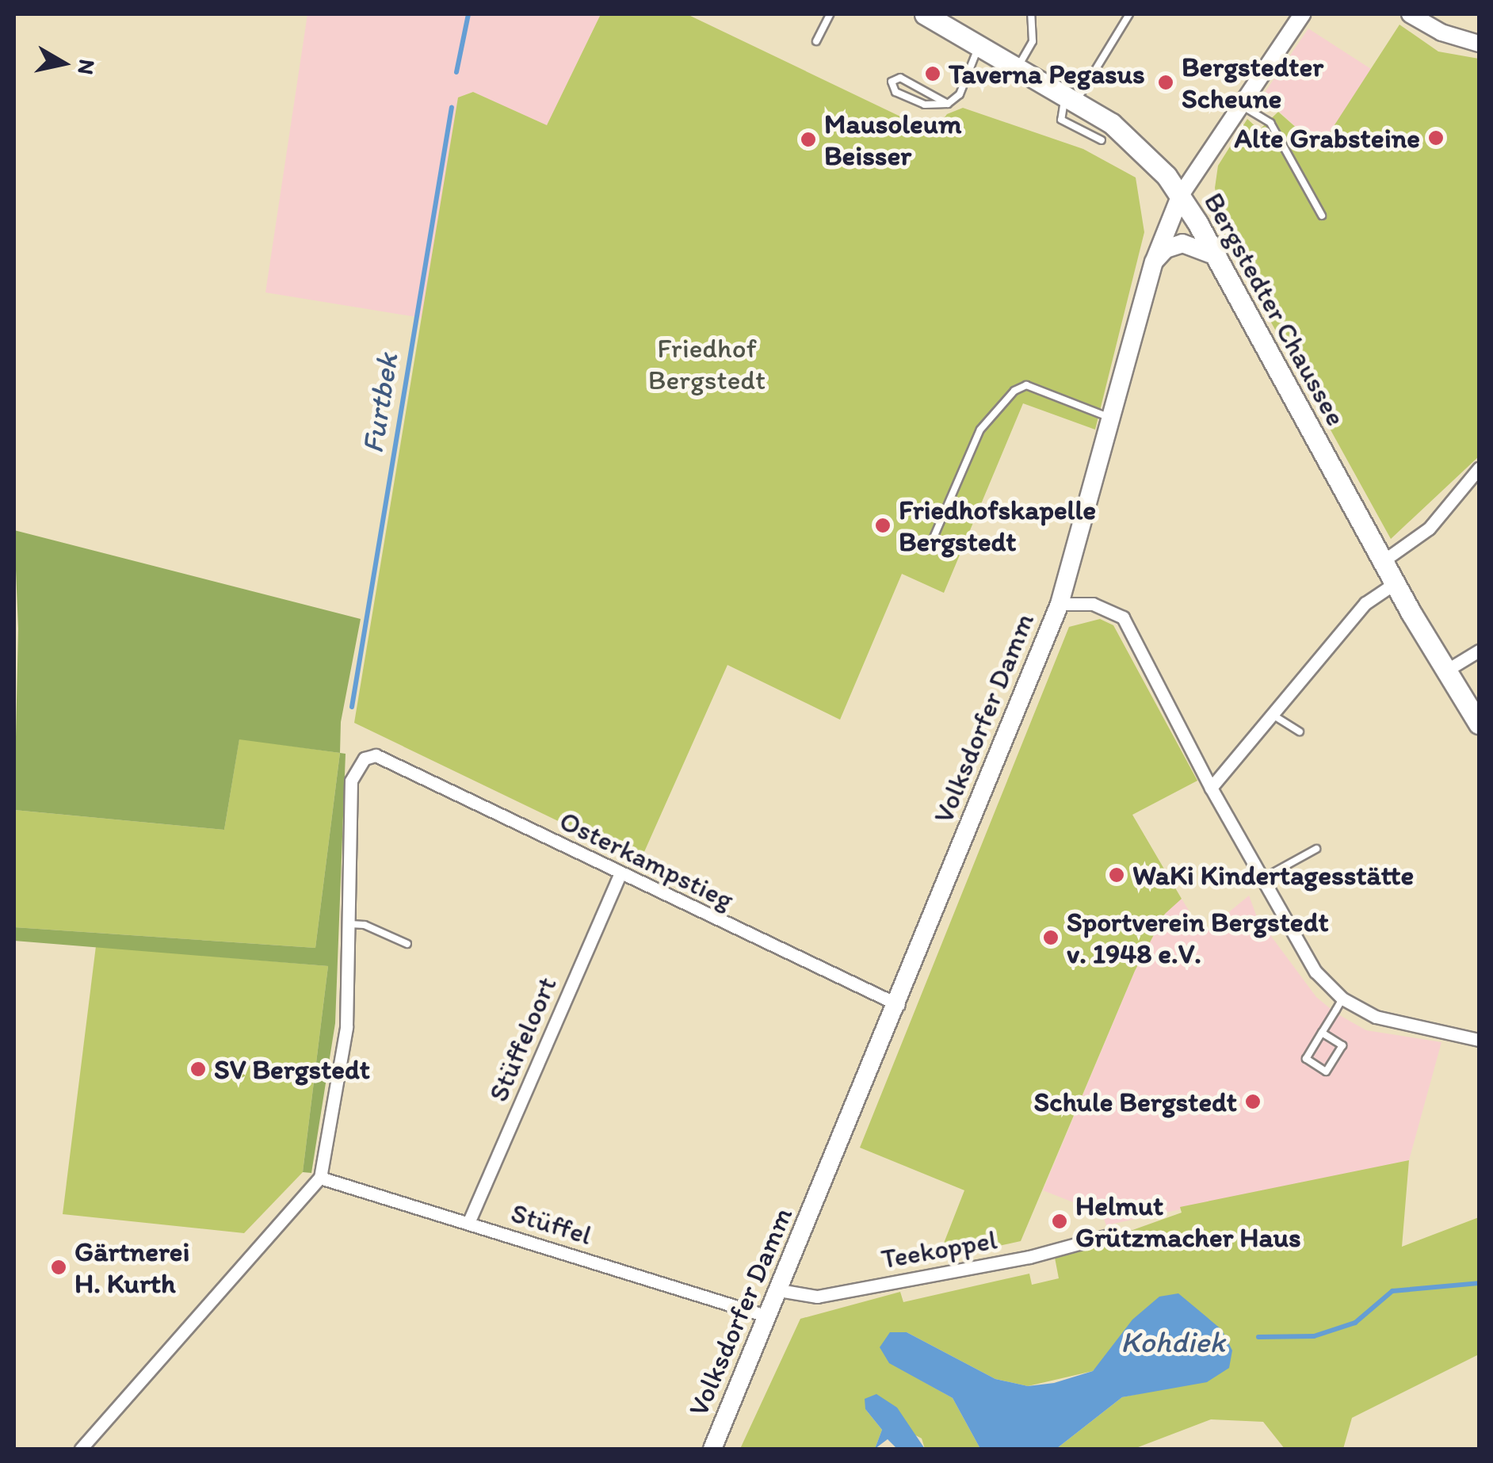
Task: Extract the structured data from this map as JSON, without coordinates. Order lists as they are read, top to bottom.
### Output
{
  "streets": {
    "main road": ["Bergstedter Chaussee", "Volksdorfer Damm"],
    "street": [
      "Osterkampstieg",
      "Stüffeloort",
      "Stüffel",
      "Teekoppel"
    ]
  },
  "crossings": [
    ["Bergstedter Chaussee", "Volksdorfer Damm"],
    ["Volksdorfer Damm", "Osterkampstieg"],
    ["Volksdorfer Damm", "Stüffel"],
    ["Volksdorfer Damm", "Teekoppel"],
    ["Osterkampstieg", "Stüffeloort"],
    ["Stüffeloort", "Stüffel"]
  ],
  "water": ["Furtbek", "Kohdiek"],
  "parks": ["Friedhof Bergstedt"],
  "places": [
    "Taverna Pegasus",
    "Bergstedter Scheune",
    "Alte Grabsteine",
    "Mausoleum Beisser",
    "Friedhofskapelle Bergstedt",
    "WaKi Kindertagesstätte",
    "Sportverein Bergstedt v. 1948 e.V.",
    "SV Bergstedt",
    "Schule Bergstedt",
    "Helmut Grützmacher Haus",
    "Gärtnerei H. Kurth"
  ],
  "north": "right"
}
